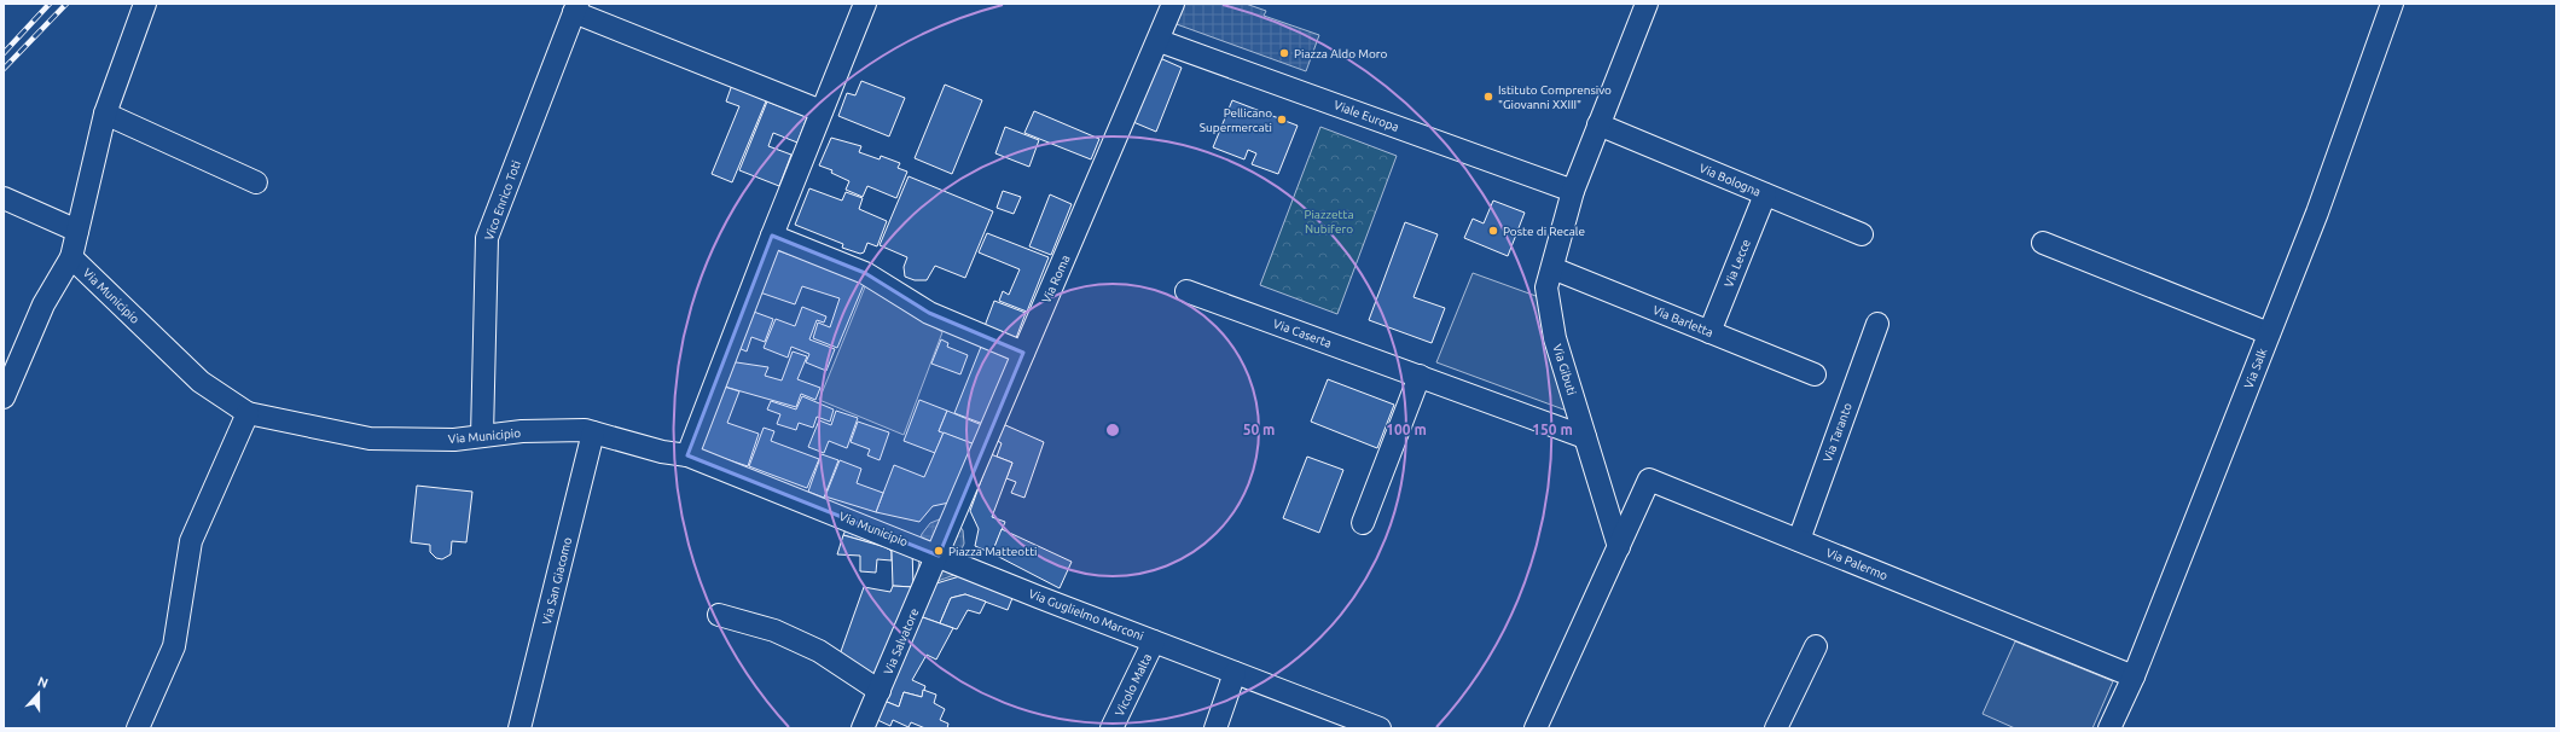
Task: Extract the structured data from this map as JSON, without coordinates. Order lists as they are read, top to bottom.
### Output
{
  "streets": {
    "street": [
      "Viale Europa",
      "Via Bologna",
      "Vico Enrico Toti",
      "Via Lecce",
      "Via Roma",
      "Via Municipio",
      "Via Barletta",
      "Via Caserta",
      "Via Salk",
      "Via Gibuti",
      "Via Taranto",
      "Via Palermo",
      "Via San Giacomo",
      "Via Guglielmo Marconi",
      "Via Salvatore",
      "Vicolo Malta"
    ]
  },
  "crossings": [
    ["Viale Europa", "Via Roma"],
    ["Viale Europa", "Via Gibuti"],
    ["Via Bologna", "Via Lecce"],
    ["Via Bologna", "Via Gibuti"],
    ["Vico Enrico Toti", "Via Municipio"],
    ["Via Lecce", "Via Barletta"],
    ["Via Roma", "Via Municipio"],
    ["Via Roma", "Via Guglielmo Marconi"],
    ["Via Roma", "Via Salvatore"],
    ["Via Municipio", "Via San Giacomo"],
    ["Via Municipio", "Via Guglielmo Marconi"],
    ["Via Municipio", "Via Salvatore"],
    ["Via Barletta", "Via Gibuti"],
    ["Via Caserta", "Via Gibuti"],
    ["Via Salk", "Via Palermo"],
    ["Via Gibuti", "Via Palermo"],
    ["Via Taranto", "Via Palermo"],
    ["Via Guglielmo Marconi", "Via Salvatore"],
    ["Via Guglielmo Marconi", "Vicolo Malta"]
  ],
  "parks": ["Piazzetta Nubifero"],
  "places": [
    "Piazza Aldo Moro",
    "Istituto Comprensivo \"Giovanni XXIII\"",
    "Pellicano Supermercati",
    "Poste di Recale",
    "Piazza Matteotti"
  ],
  "north": "top",
  "rings": ["50 m", "100 m", "150 m"]
}
